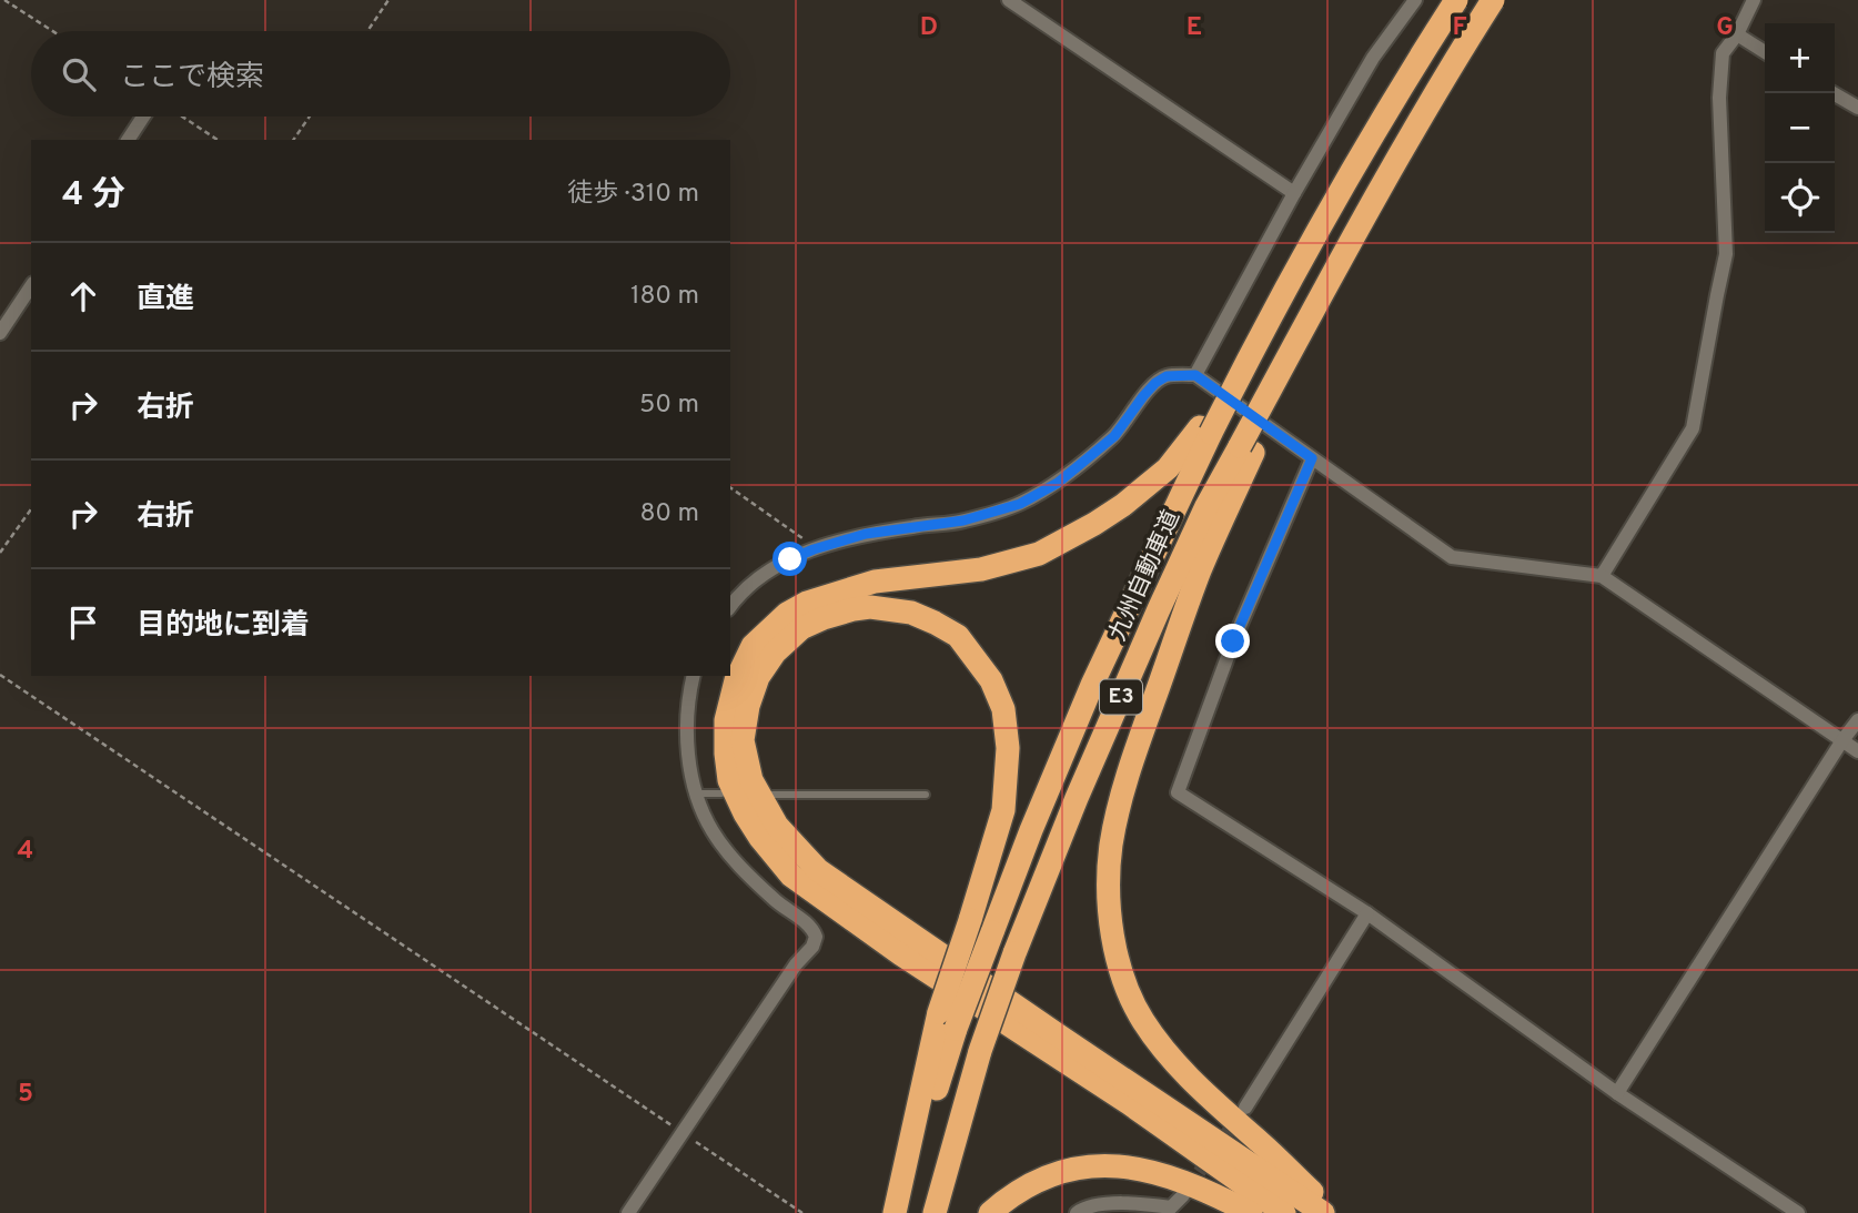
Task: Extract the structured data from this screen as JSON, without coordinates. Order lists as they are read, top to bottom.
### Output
{
  "streets": {
    "highway": ["九州自動車道", "E3"]
  },
  "page": {
    "map_buttons": ["+", "−"],
    "search": "ここで検索",
    "heading": ["4 分", "徒歩 · 310 m"],
    "list": [
      ["直進", "180 m"],
      ["右折", "50 m"],
      ["右折", "80 m"],
      "目的地に到着"
    ]
  },
  "grid": {
    "columns": [
      "D",
      "E",
      "F",
      "G"
    ],
    "rows": ["4", "5"]
  }
}
